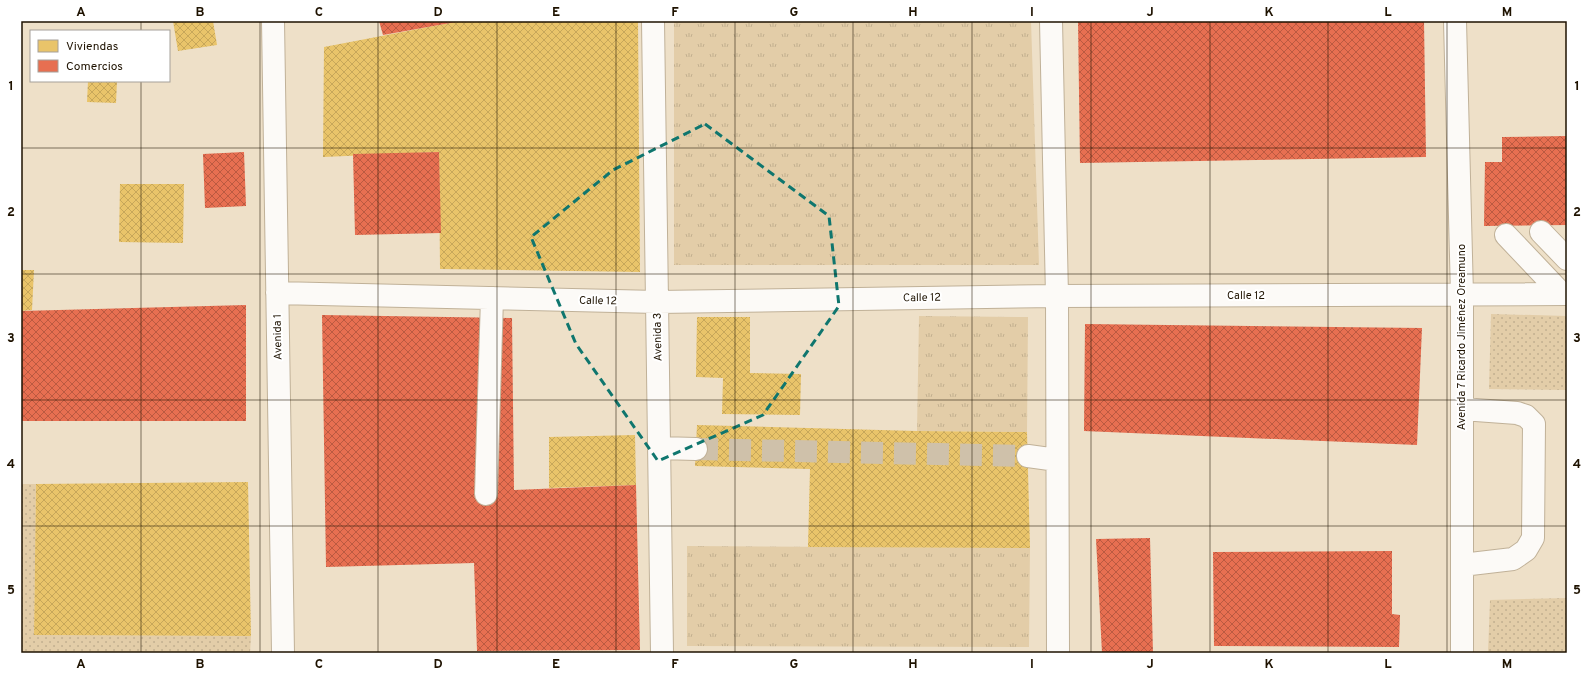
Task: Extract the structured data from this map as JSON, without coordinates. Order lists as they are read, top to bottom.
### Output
{
  "streets": {
    "street": [
      "Calle 12",
      "Avenida 1",
      "Avenida 3",
      "Avenida 7 Ricardo Jiménez Oreamuno"
    ]
  },
  "crossings": [
    ["Calle 12", "Avenida 1"],
    ["Calle 12", "Avenida 3"],
    ["Calle 12", "Avenida 7 Ricardo Jiménez Oreamuno"]
  ],
  "legend": ["Viviendas", "Comercios"],
  "grid": {
    "columns": [
      "A",
      "B",
      "C",
      "D",
      "E",
      "F",
      "G",
      "H",
      "I",
      "J",
      "K",
      "L",
      "M"
    ],
    "rows": [
      "1",
      "2",
      "3",
      "4",
      "5"
    ]
  }
}
